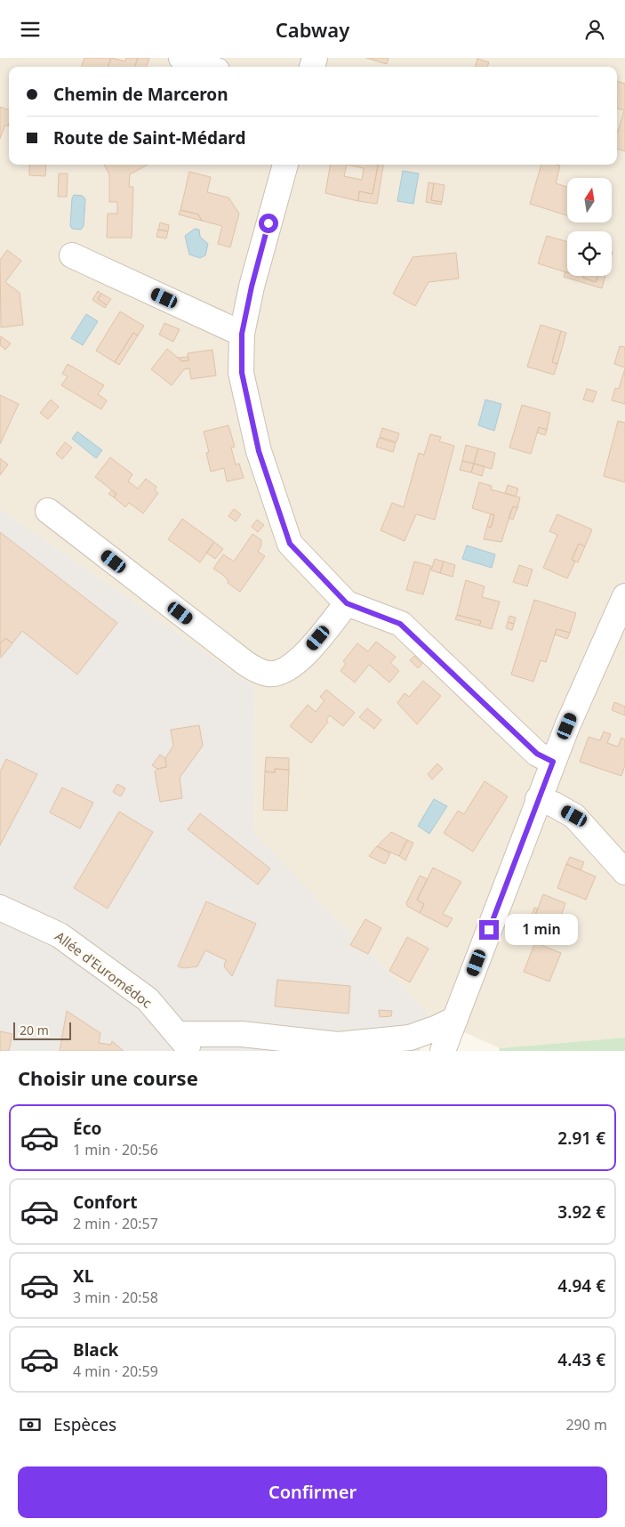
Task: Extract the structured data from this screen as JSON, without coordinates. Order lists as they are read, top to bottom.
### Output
{
  "streets": {
    "street": ["Allée d'Euromédoc"]
  },
  "scale_bar": "20 m",
  "north": "top",
  "page": {
    "header": "Cabway",
    "banner": ["Chemin de Marceron", "Route de Saint-Médard"],
    "bubble": "1 min",
    "scale": "20 m",
    "heading": "Choisir une course",
    "list": [
      {
        "name": "Éco",
        "note": "1 min · 20:56",
        "value": "2.91 €"
      },
      {
        "name": "Confort",
        "note": "2 min · 20:57",
        "value": "3.92 €"
      },
      {
        "name": "XL",
        "note": "3 min · 20:58",
        "value": "4.94 €"
      },
      {
        "name": "Black",
        "note": "4 min · 20:59",
        "value": "4.43 €"
      }
    ],
    "pay": ["Espèces", "290 m"],
    "buttons": "Confirmer"
  }
}
